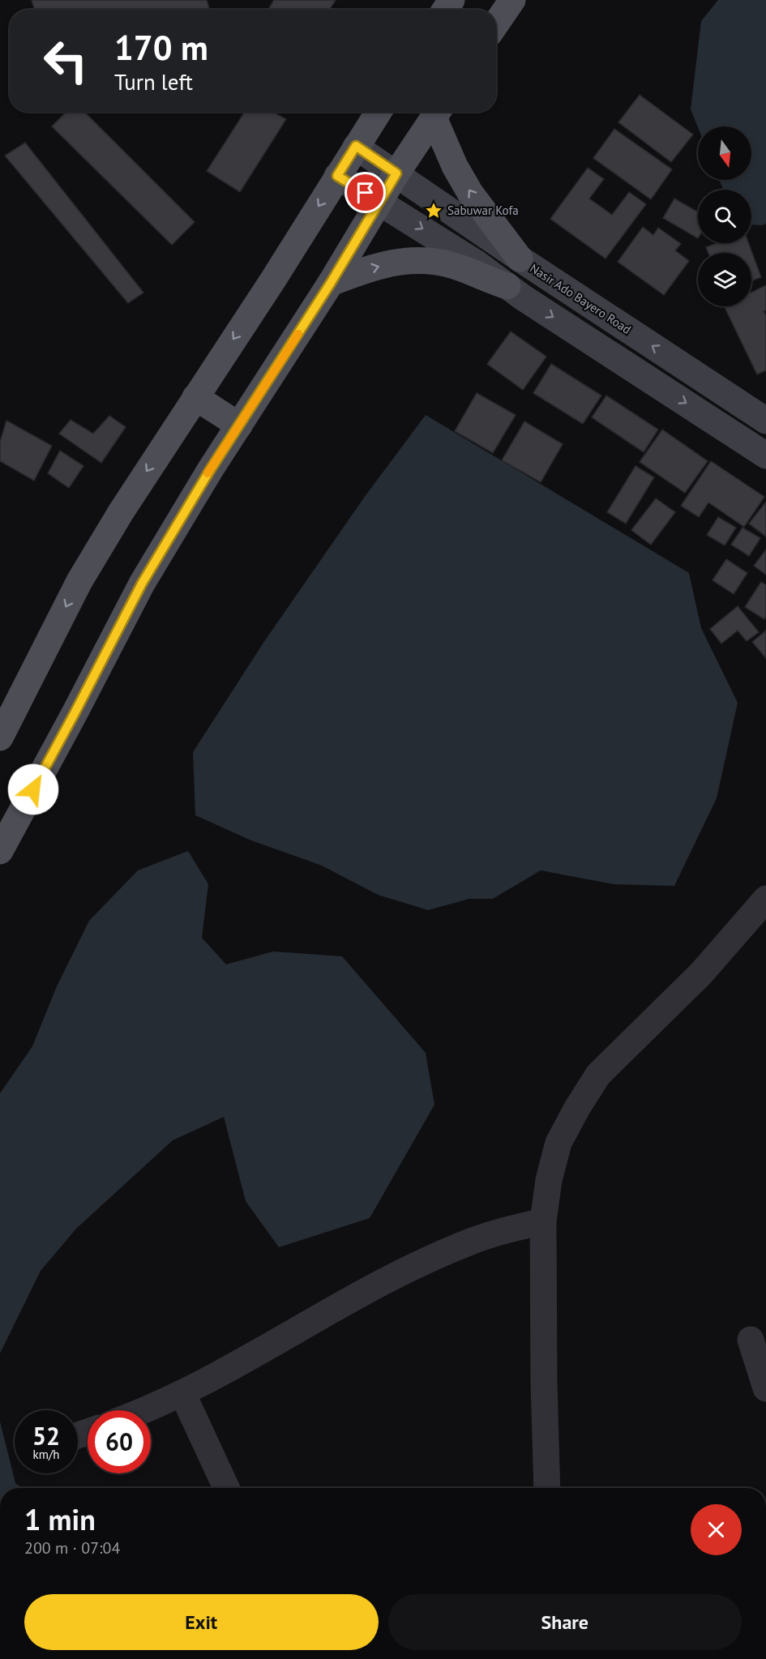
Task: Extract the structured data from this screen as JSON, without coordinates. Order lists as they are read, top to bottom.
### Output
{
  "streets": {
    "street": ["Nasir Ado Bayero Road"]
  },
  "places": {
    "place": ["Sabuwar Kofa"]
  },
  "north": "bottom",
  "page": {
    "turn": ["170 m", "Turn left"],
    "speed": "52 km/h",
    "limit": "60",
    "heading": ["1 min", "200 m · 07:04"],
    "buttons": ["Exit", "Share"]
  }
}
